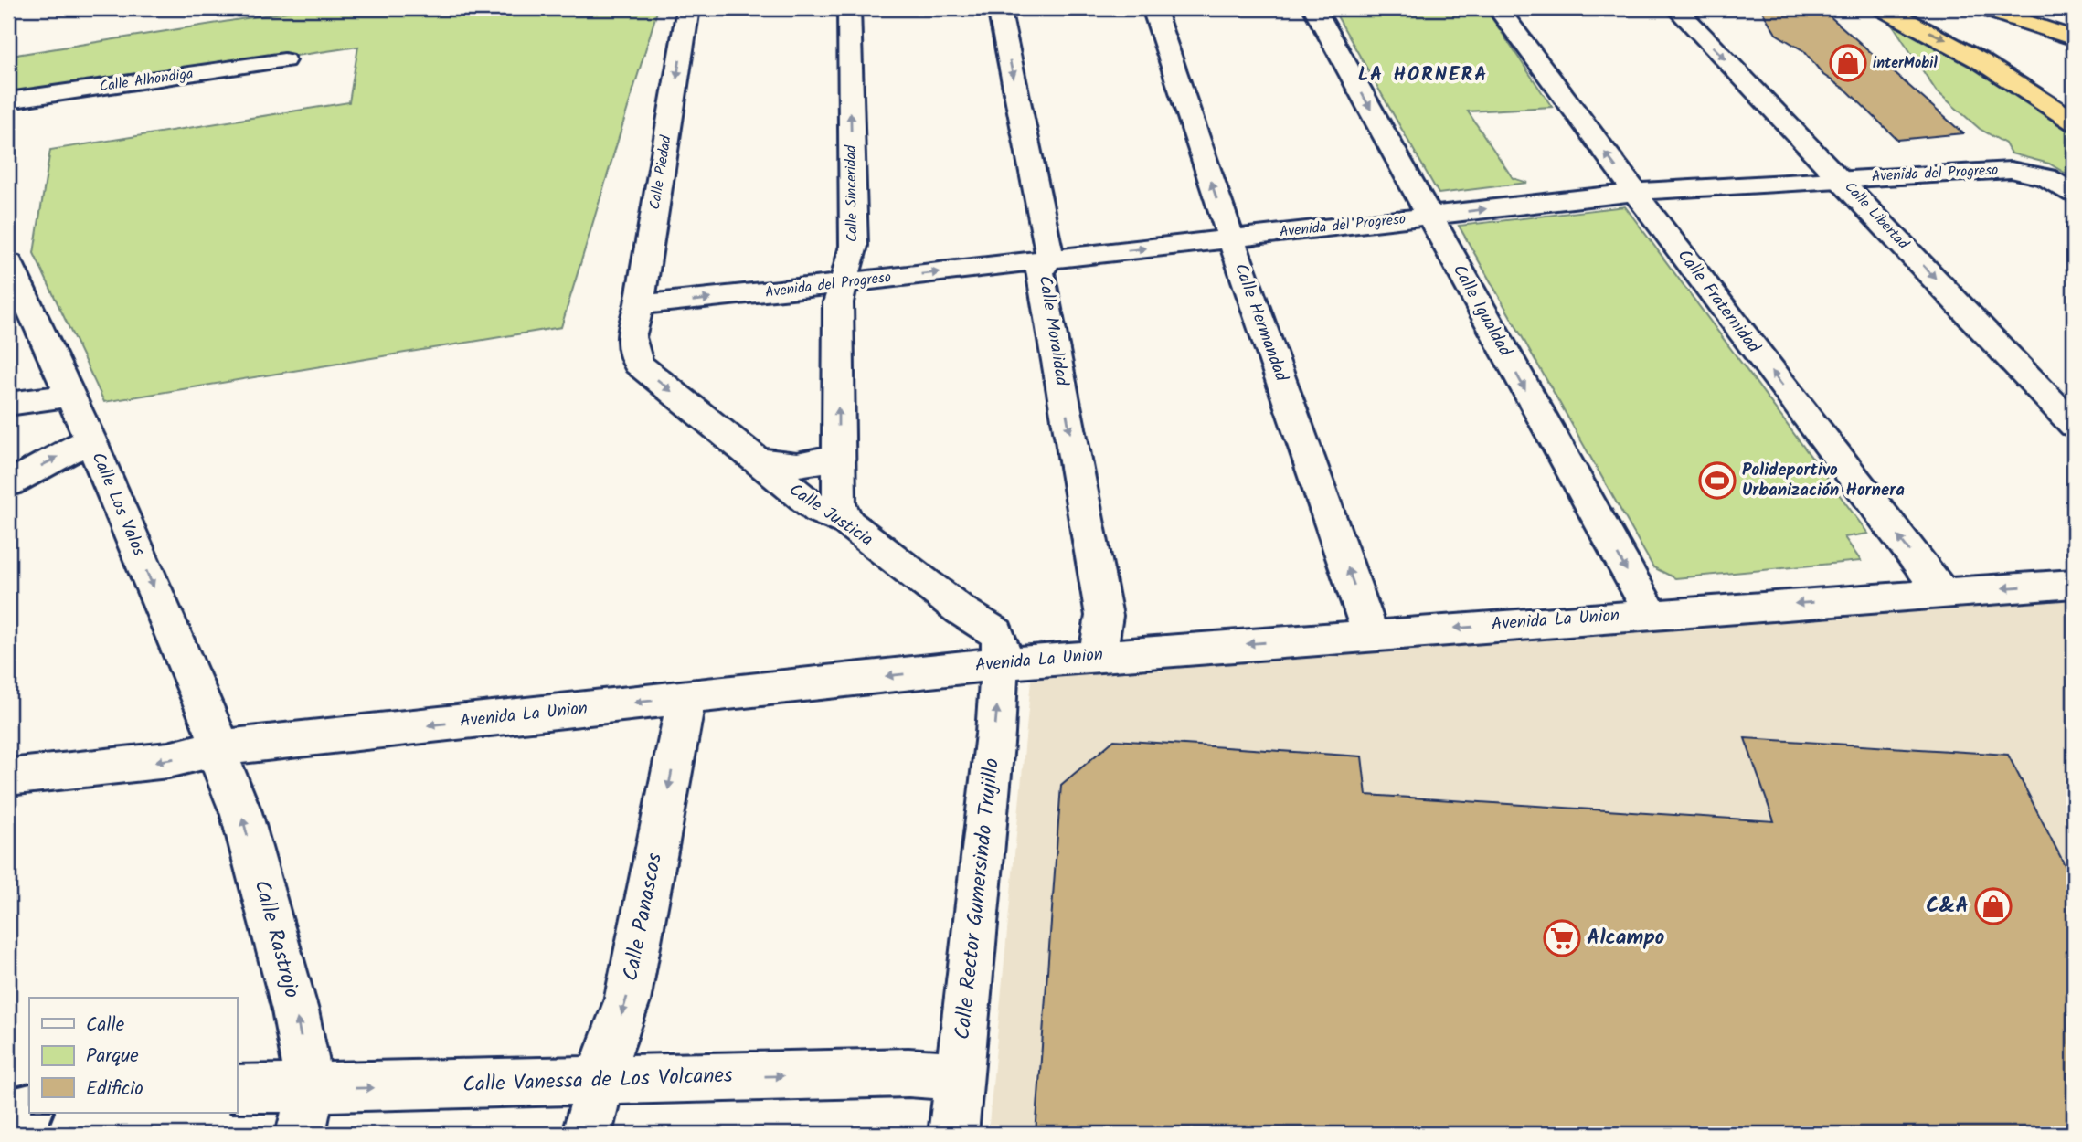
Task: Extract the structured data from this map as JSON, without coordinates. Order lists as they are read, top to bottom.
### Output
{
  "streets": {
    "street": [
      "Calle Alhondiga",
      "Calle Piedad",
      "Avenida del Progreso",
      "Calle Sinceridad",
      "Calle Libertad",
      "Calle Fraternidad",
      "Calle Igualdad",
      "Calle Hermandad",
      "Calle Moralidad",
      "Calle Los Valos",
      "Calle Justicia",
      "Avenida La Union",
      "Calle Rector Gumersindo Trujillo",
      "Calle Panascos",
      "Calle Rastrojo",
      "Calle Vanessa de Los Volcanes"
    ]
  },
  "crossings": [
    ["Calle Piedad", "Avenida del Progreso"],
    ["Calle Piedad", "Calle Justicia"],
    ["Avenida del Progreso", "Calle Sinceridad"],
    ["Avenida del Progreso", "Calle Libertad"],
    ["Avenida del Progreso", "Calle Fraternidad"],
    ["Avenida del Progreso", "Calle Igualdad"],
    ["Avenida del Progreso", "Calle Hermandad"],
    ["Avenida del Progreso", "Calle Moralidad"],
    ["Calle Sinceridad", "Calle Justicia"],
    ["Calle Fraternidad", "Avenida La Union"],
    ["Calle Igualdad", "Avenida La Union"],
    ["Calle Hermandad", "Avenida La Union"],
    ["Calle Moralidad", "Avenida La Union"],
    ["Calle Los Valos", "Avenida La Union"],
    ["Calle Los Valos", "Calle Rastrojo"],
    ["Calle Justicia", "Avenida La Union"],
    ["Calle Justicia", "Calle Rector Gumersindo Trujillo"],
    ["Avenida La Union", "Calle Rector Gumersindo Trujillo"],
    ["Avenida La Union", "Calle Panascos"],
    ["Avenida La Union", "Calle Rastrojo"],
    ["Calle Rector Gumersindo Trujillo", "Calle Vanessa de Los Volcanes"],
    ["Calle Panascos", "Calle Vanessa de Los Volcanes"],
    ["Calle Rastrojo", "Calle Vanessa de Los Volcanes"]
  ],
  "one_way": [
    "Calle Piedad",
    "Avenida del Progreso",
    "Calle Sinceridad",
    "Calle Libertad",
    "Calle Fraternidad",
    "Calle Igualdad",
    "Calle Hermandad",
    "Calle Moralidad",
    "Calle Los Valos",
    "Calle Justicia",
    "Avenida La Union",
    "Calle Rector Gumersindo Trujillo",
    "Calle Panascos",
    "Calle Rastrojo",
    "Calle Vanessa de Los Volcanes"
  ],
  "districts": ["LA HORNERA"],
  "places": {
    "shop": ["interMobil", "C&A"],
    "sports": ["Polideportivo Urbanización Hornera"],
    "supermarket": ["Alcampo"]
  },
  "legend": ["Calle", "Parque", "Edificio"]
}
